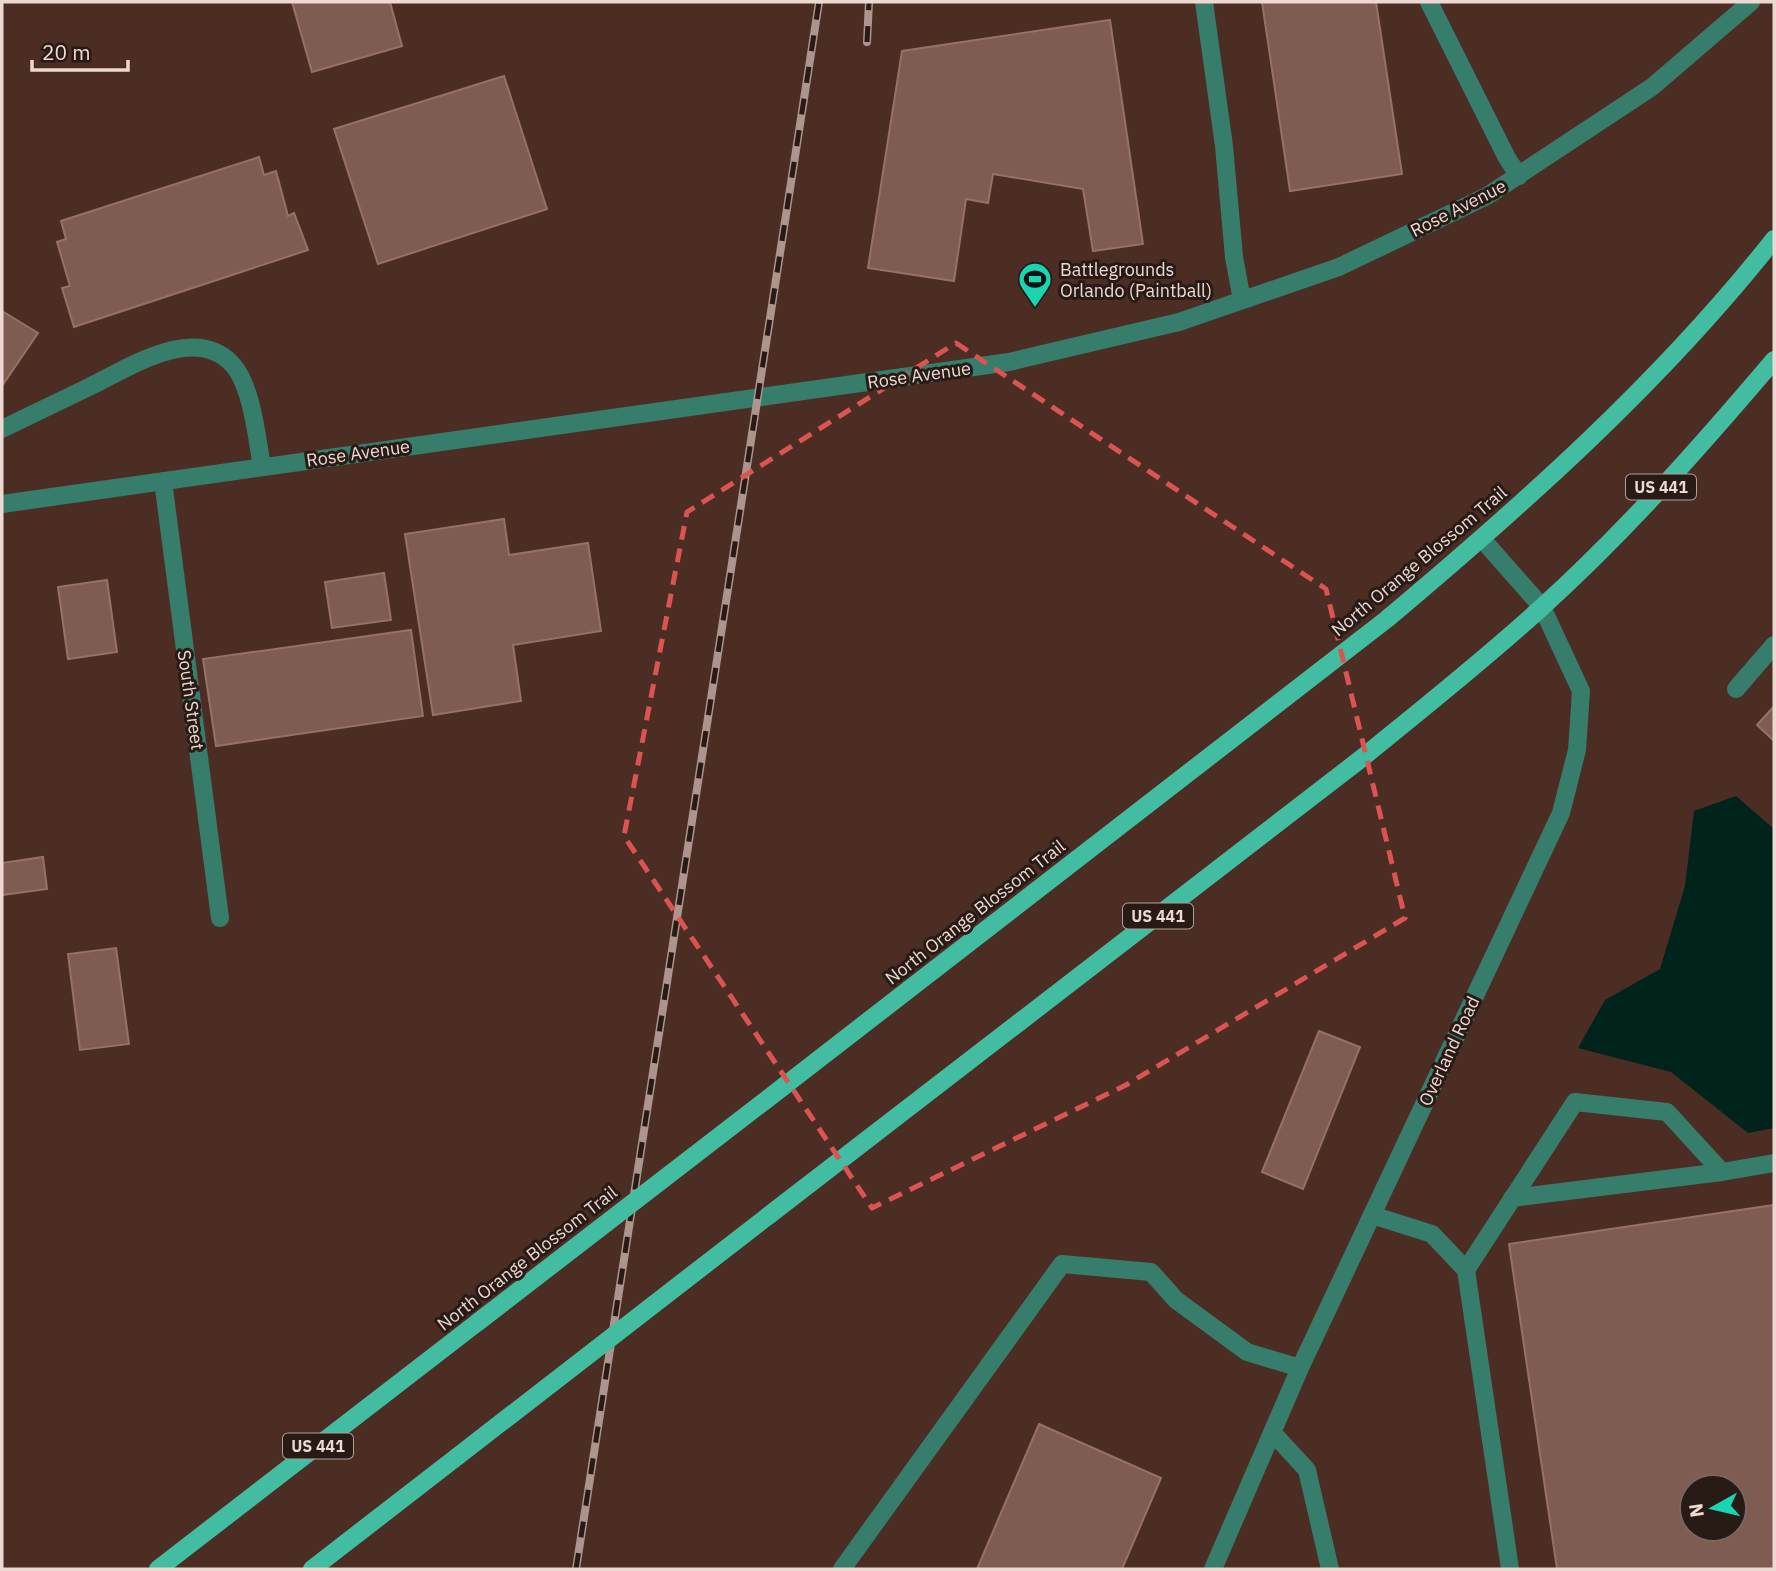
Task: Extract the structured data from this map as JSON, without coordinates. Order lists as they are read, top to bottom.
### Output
{
  "streets": {
    "main road": ["US 441", "North Orange Blossom Trail"],
    "street": ["Rose Avenue", "South Street", "Overland Road"]
  },
  "crossings": [
    ["Rose Avenue", "South Street"],
    ["US 441", "Overland Road"],
    ["North Orange Blossom Trail", "Overland Road"]
  ],
  "places": {
    "sports": ["Battlegrounds Orlando (Paintball)"]
  },
  "scale_bar": "20 m",
  "north": "left"
}
